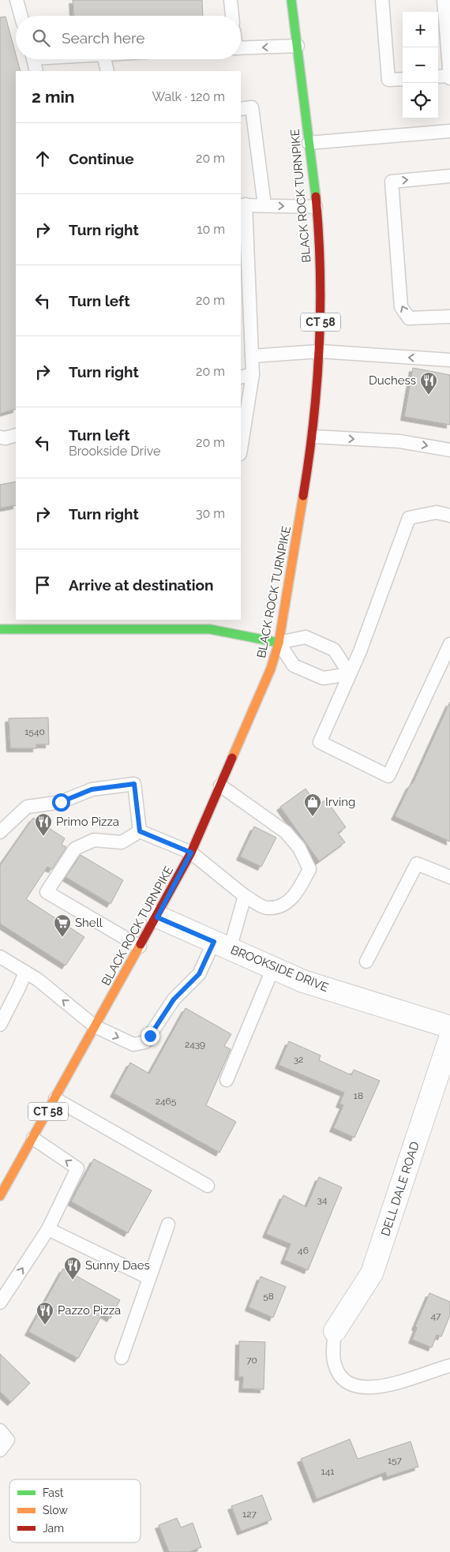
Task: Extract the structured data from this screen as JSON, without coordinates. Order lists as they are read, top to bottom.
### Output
{
  "streets": {
    "main road": ["BLACK ROCK TURNPIKE", "CT 58"],
    "street": ["BROOKSIDE DRIVE", "DELL DALE ROAD"]
  },
  "crossings": [
    ["BLACK ROCK TURNPIKE", "BROOKSIDE DRIVE"]
  ],
  "places": {
    "restaurant": [
      "Duchess",
      "Primo Pizza",
      "Sunny Daes",
      "Pazzo Pizza"
    ],
    "shop": ["Irving"],
    "supermarket": ["Shell"]
  },
  "house_numbers": [
    "1540",
    "2439",
    "32",
    "18",
    "2465",
    "34",
    "46",
    "58",
    "47",
    "70",
    "157",
    "141",
    "127"
  ],
  "legend": ["Fast", "Slow", "Jam"],
  "page": {
    "map_buttons": ["+", "−"],
    "search": "Search here",
    "heading": ["2 min", "Walk · 120 m"],
    "list": [
      ["Continue", "20 m"],
      ["Turn right", "10 m"],
      ["Turn left", "20 m"],
      ["Turn right", "20 m"],
      ["Turn left", "Brookside Drive", "20 m"],
      ["Turn right", "30 m"],
      "Arrive at destination"
    ]
  }
}
